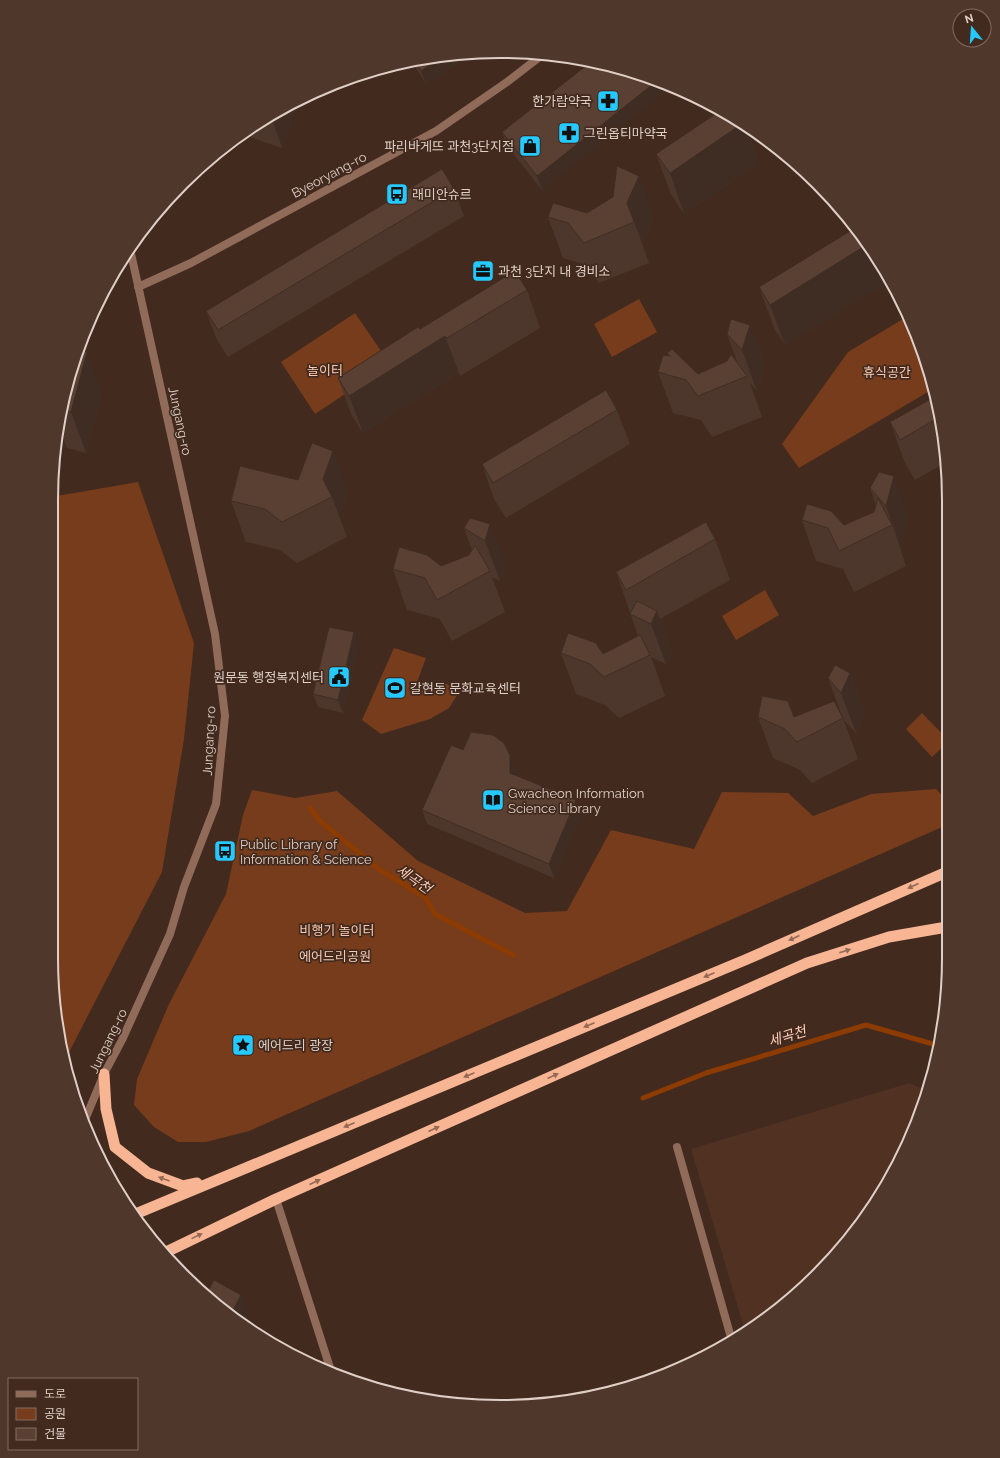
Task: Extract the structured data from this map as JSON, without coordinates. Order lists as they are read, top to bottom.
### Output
{
  "streets": {
    "street": ["Byeoryang-ro", "Jungang-ro"]
  },
  "crossings": [
    ["Byeoryang-ro", "Jungang-ro"]
  ],
  "water": ["세곡천"],
  "parks": [
    "놀이터",
    "휴식공간",
    "비행기 놀이터",
    "에어드리공원"
  ],
  "places": {
    "pharmacy": ["한가람약국", "그린옵티마약국"],
    "shop": ["파리바게뜨 과천3단지점"],
    "bus stop": ["래미안슈르", "Public Library of Information & Science"],
    "office": ["과천 3단지 내 경비소"],
    "public building": ["원문동 행정복지센터"],
    "sports": ["갈현동 문화교육센터"],
    "library": ["Gwacheon Information Science Library"],
    "place": ["에어드리 광장"]
  },
  "legend": ["도로", "공원", "건물"],
  "north": "top"
}
